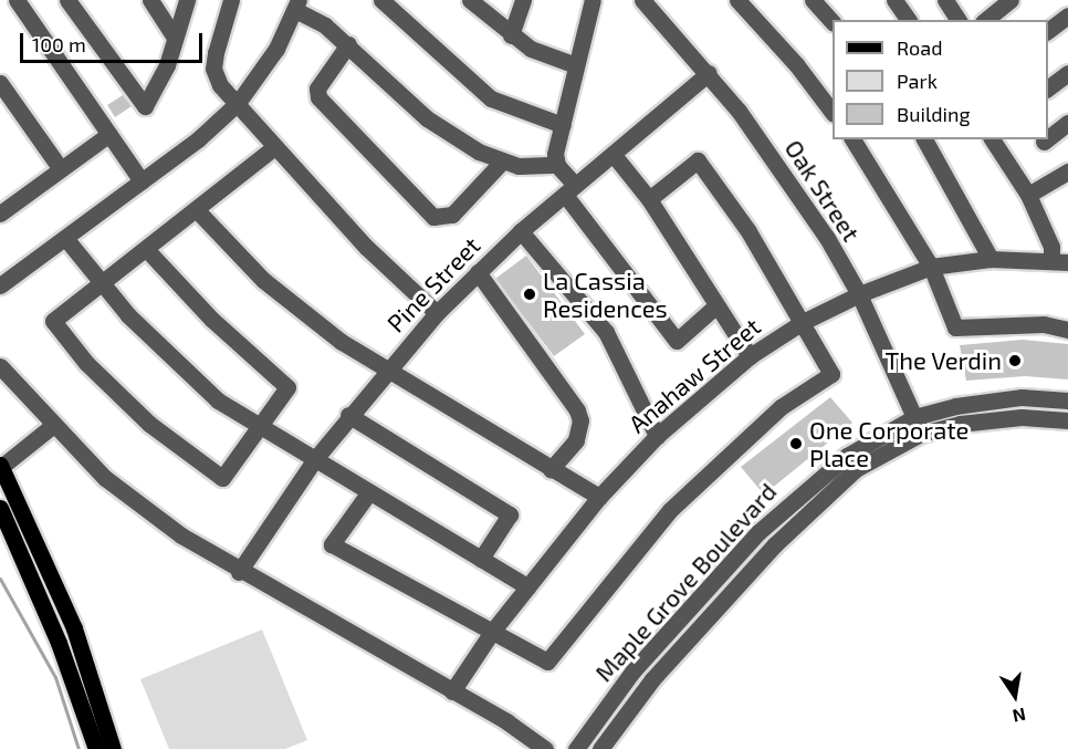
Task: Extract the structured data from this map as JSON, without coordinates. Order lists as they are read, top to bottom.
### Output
{
  "streets": {
    "street": [
      "Oak Street",
      "Pine Street",
      "Anahaw Street",
      "Maple Grove Boulevard"
    ]
  },
  "crossings": [
    ["Oak Street", "Pine Street"],
    ["Oak Street", "Anahaw Street"],
    ["Oak Street", "Maple Grove Boulevard"]
  ],
  "places": ["La Cassia Residences", "The Verdin", "One Corporate Place"],
  "legend": ["Road", "Park", "Building"],
  "scale_bar": "100 m",
  "north": "bottom"
}
